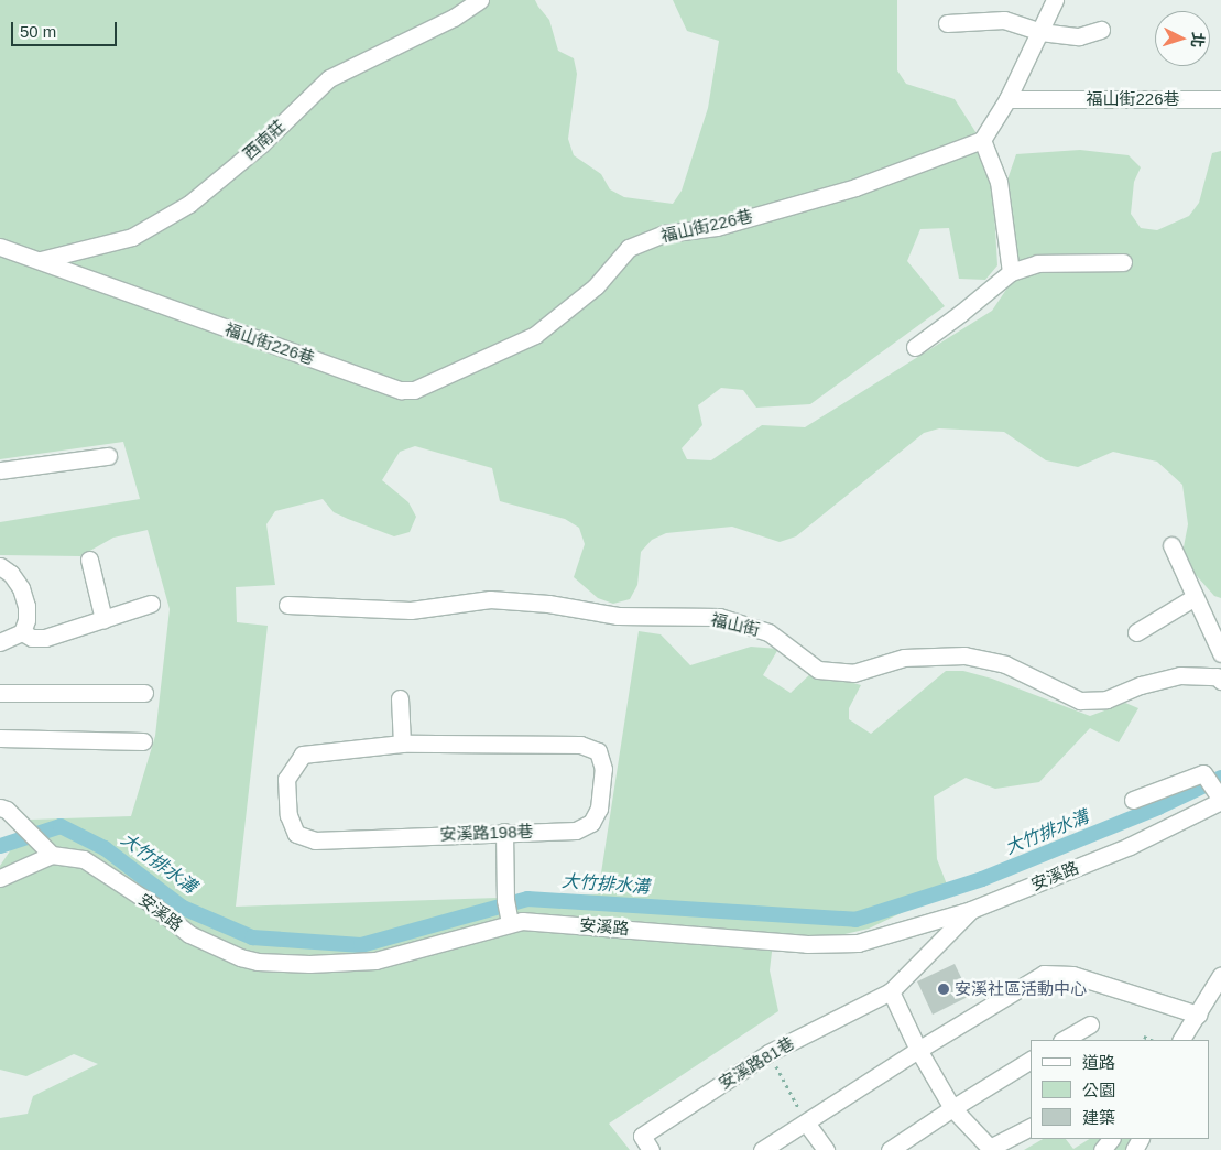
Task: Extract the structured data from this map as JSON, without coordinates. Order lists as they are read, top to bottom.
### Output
{
  "streets": {
    "street": [
      "福山街226巷",
      "西南莊",
      "福山街",
      "安溪路198巷",
      "安溪路",
      "安溪路81巷"
    ]
  },
  "crossings": [
    ["福山街226巷", "西南莊"],
    ["安溪路", "安溪路81巷"]
  ],
  "water": ["大竹排水溝"],
  "places": ["安溪社區活動中心"],
  "legend": ["道路", "公園", "建築"],
  "scale_bar": "50 m",
  "north": "right"
}
